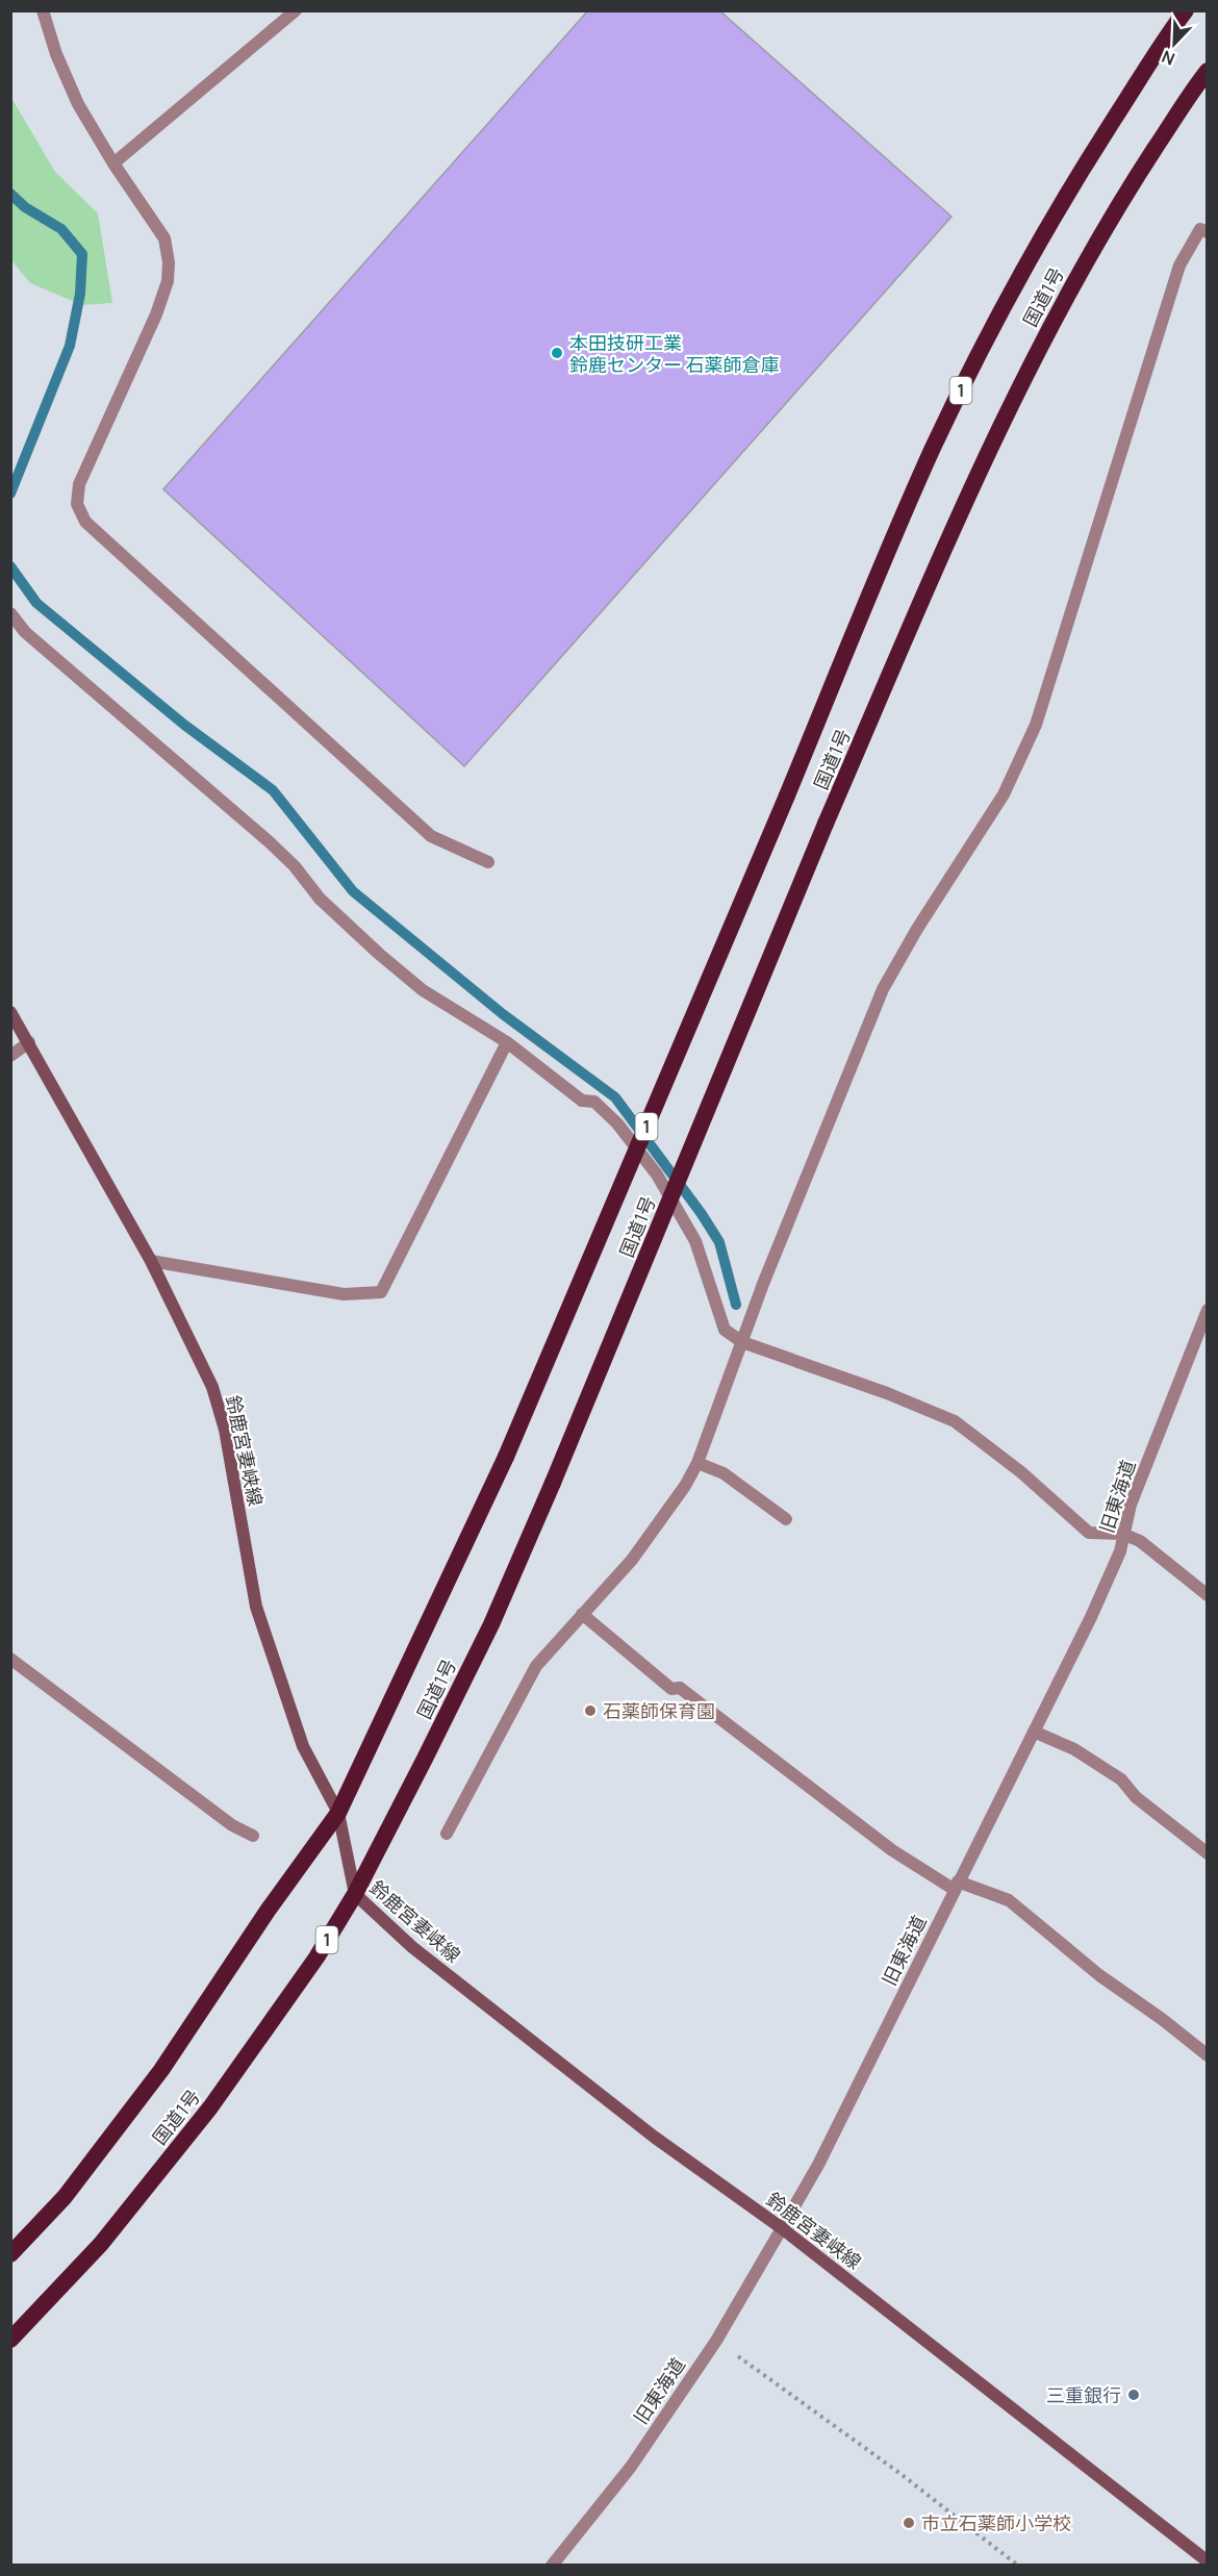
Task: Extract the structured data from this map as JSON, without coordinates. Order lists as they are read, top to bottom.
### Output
{
  "streets": {
    "highway": ["国道1号", "1"],
    "main road": ["鈴鹿宮妻峡線"],
    "street": ["旧東海道"]
  },
  "crossings": [
    ["国道1号", "鈴鹿宮妻峡線"],
    ["鈴鹿宮妻峡線", "旧東海道"]
  ],
  "places": [
    "本田技研工業 鈴鹿センター 石薬師倉庫",
    "石薬師保育園",
    "三重銀行",
    "市立石薬師小学校"
  ],
  "north": "bottom left"
}
